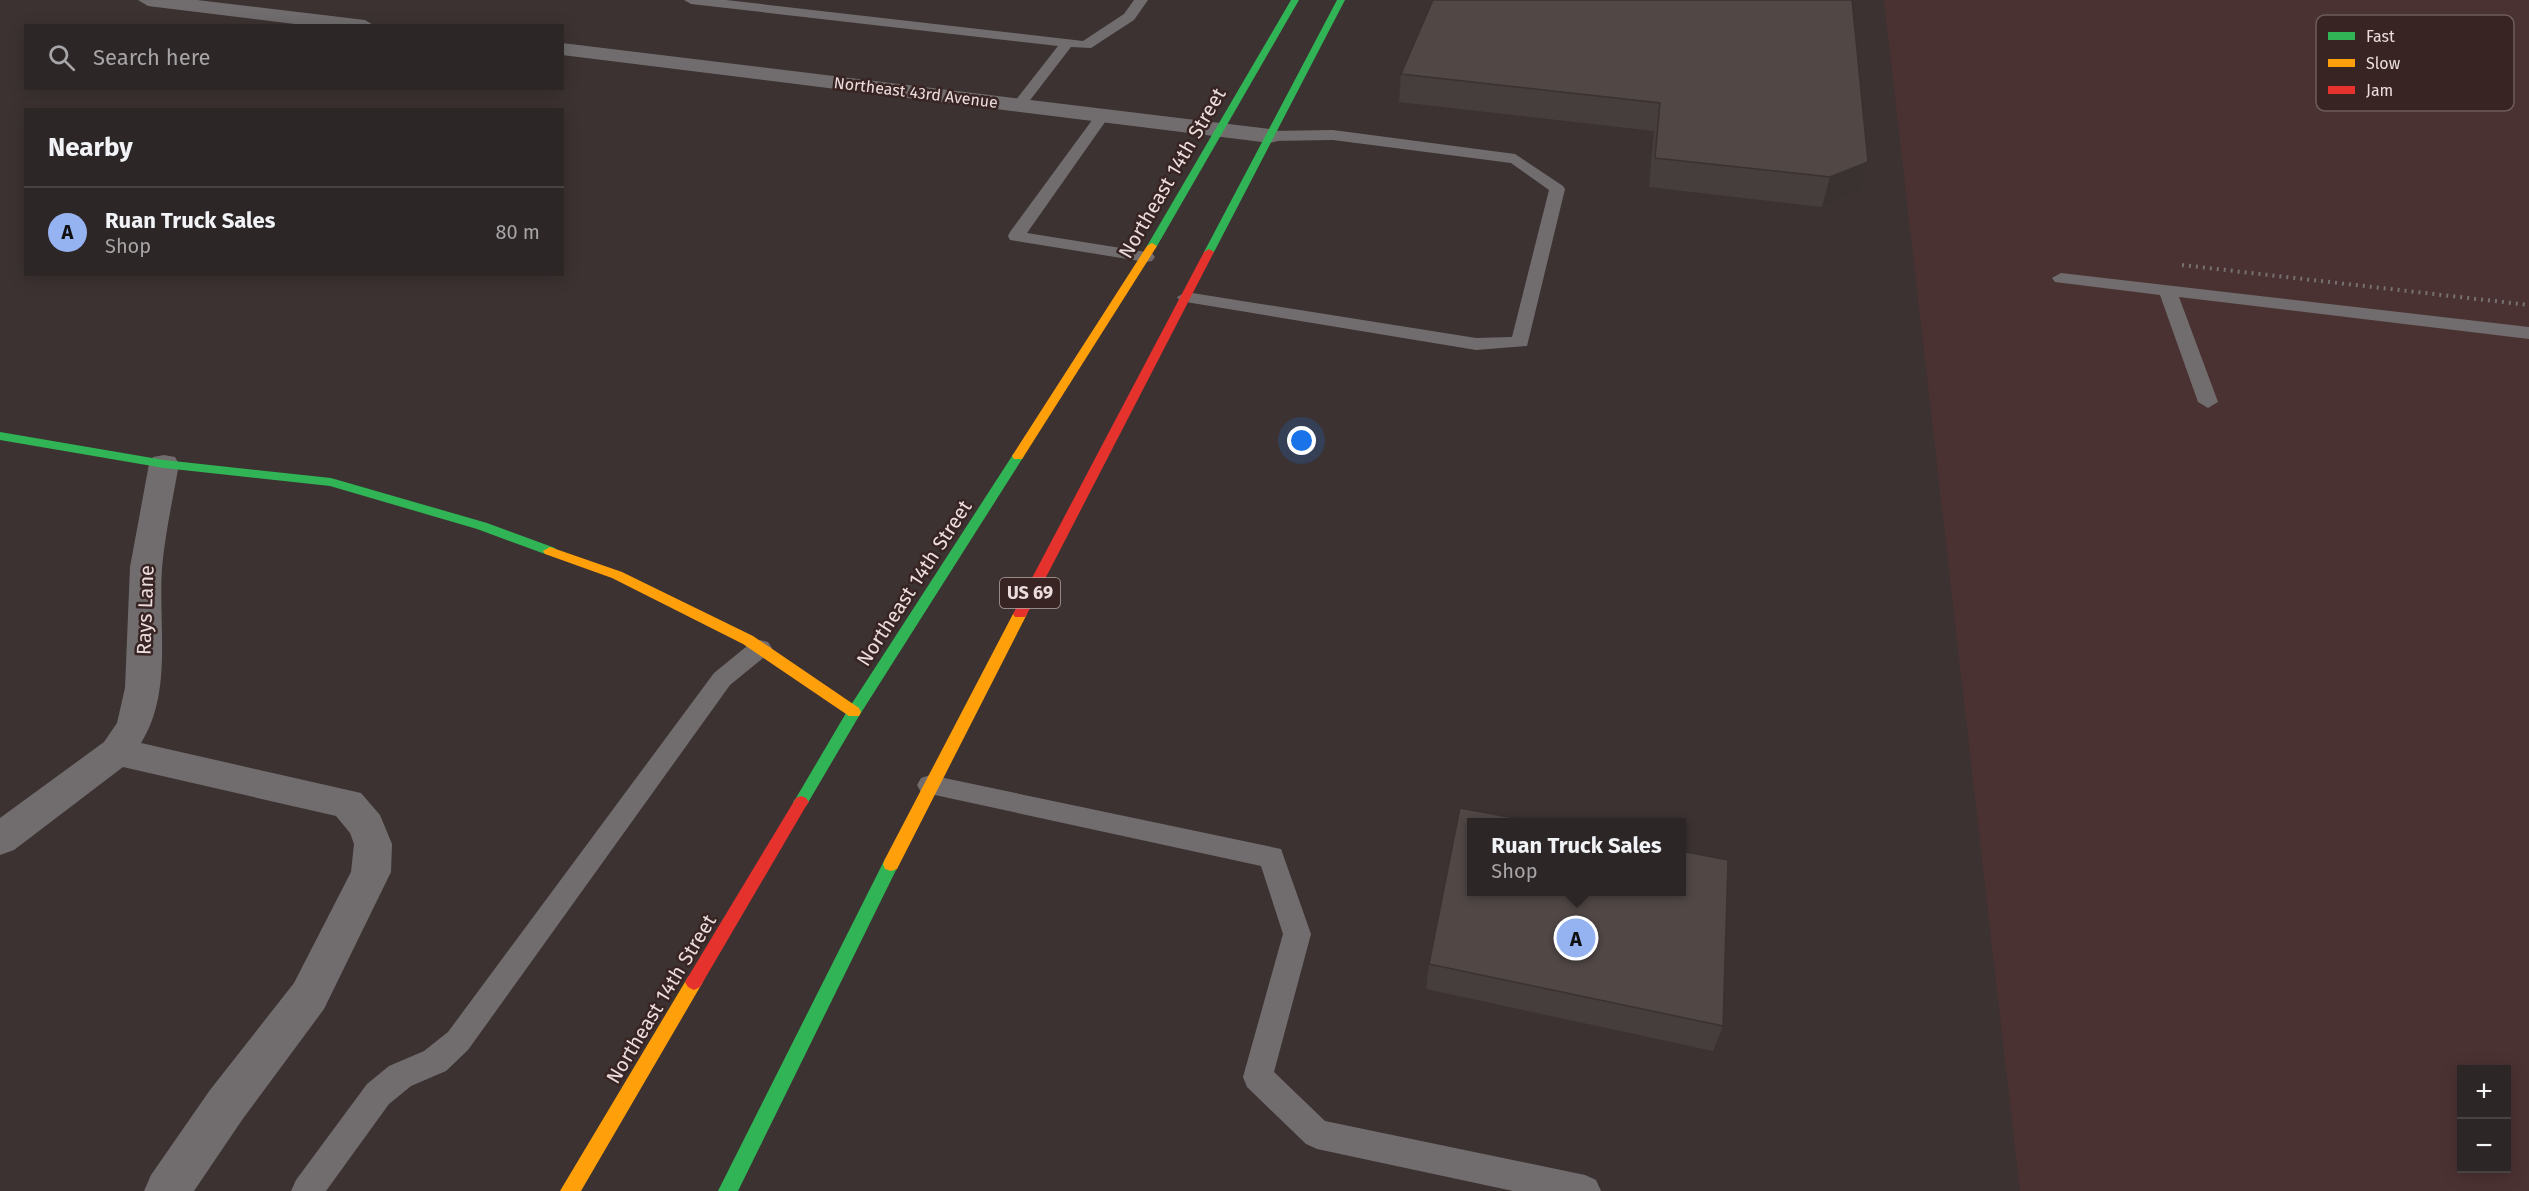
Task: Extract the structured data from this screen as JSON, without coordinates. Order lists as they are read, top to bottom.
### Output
{
  "streets": {
    "main road": ["Northeast 14th Street", "US 69"],
    "street": ["Northeast 43rd Avenue", "Rays Lane"]
  },
  "crossings": [
    ["Northeast 43rd Avenue", "Northeast 14th Street"],
    ["Northeast 43rd Avenue", "US 69"]
  ],
  "legend": ["Fast", "Slow", "Jam"],
  "page": {
    "search": "Search here",
    "heading": "Nearby",
    "list": [
      {
        "mark": "A",
        "name": "Ruan Truck Sales",
        "note": "Shop",
        "value": "80 m"
      }
    ],
    "popup": ["Ruan Truck Sales", "Shop"],
    "pins": "A",
    "map_buttons": ["+", "−"]
  }
}
